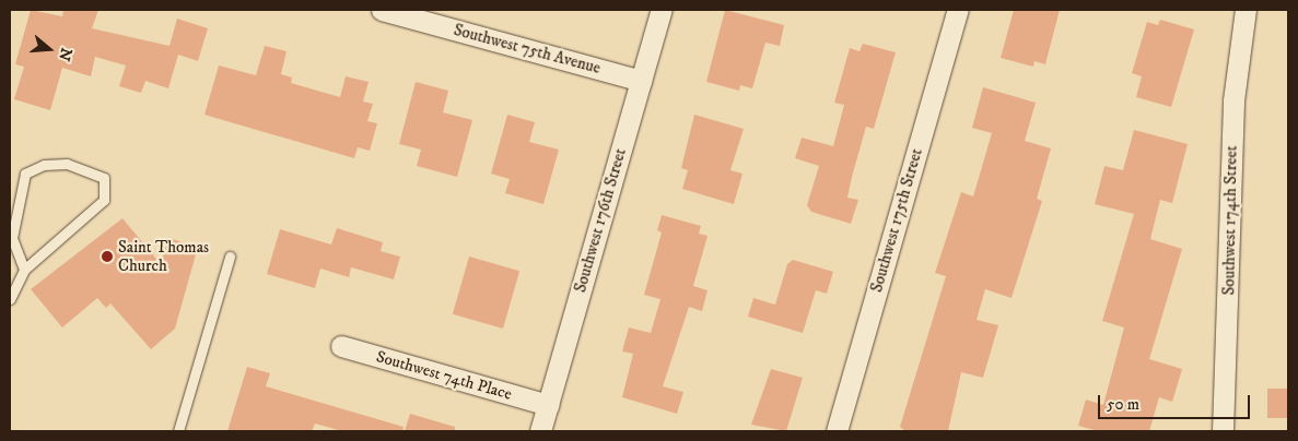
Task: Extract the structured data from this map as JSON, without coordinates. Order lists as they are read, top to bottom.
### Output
{
  "streets": {
    "street": [
      "Southwest 75th Avenue",
      "Southwest 176th Street",
      "Southwest 175th Street",
      "Southwest 174th Street",
      "Southwest 74th Place"
    ]
  },
  "crossings": [
    ["Southwest 75th Avenue", "Southwest 176th Street"],
    ["Southwest 176th Street", "Southwest 74th Place"]
  ],
  "places": ["Saint Thomas Church"],
  "scale_bar": "50 m",
  "north": "right"
}
